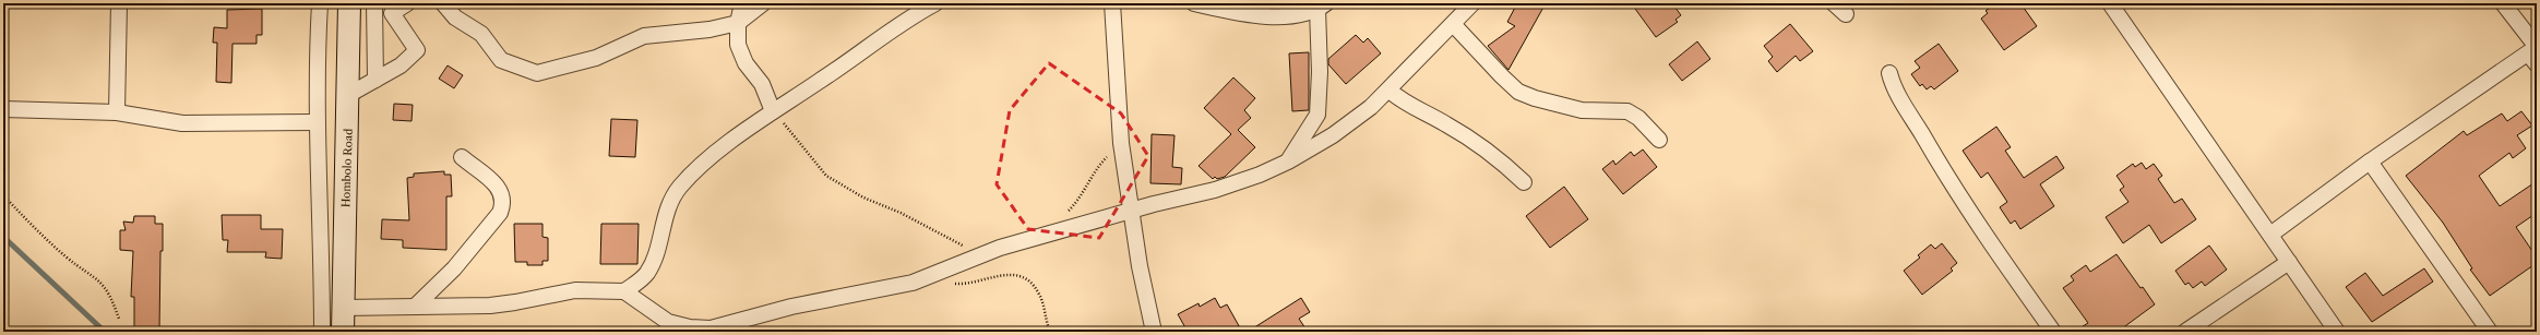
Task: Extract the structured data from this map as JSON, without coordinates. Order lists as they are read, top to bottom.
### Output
{
  "streets": {
    "street": ["Hombolo Road"]
  }
}
